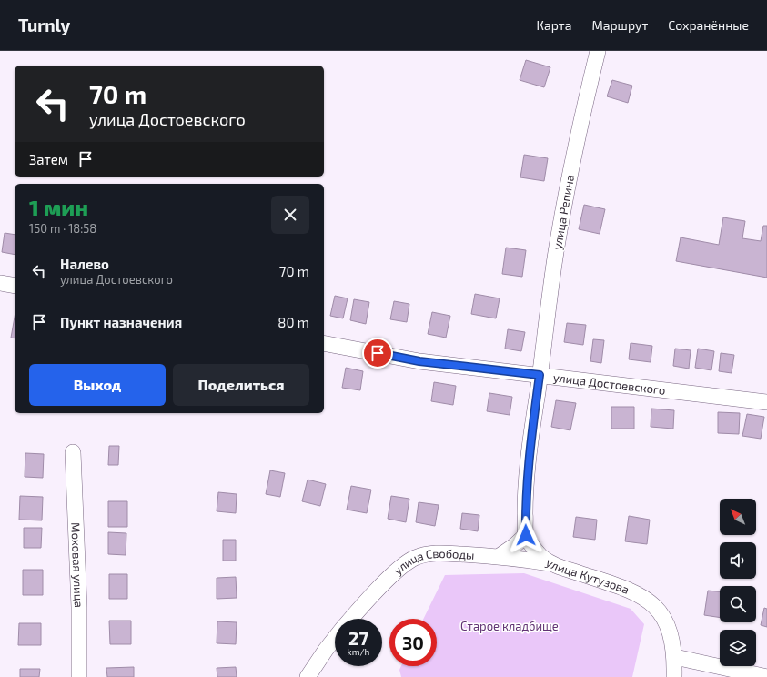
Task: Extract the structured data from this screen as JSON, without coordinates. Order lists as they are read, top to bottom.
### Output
{
  "streets": {
    "street": [
      "улица Репина",
      "улица Достоевского",
      "Моховая улица",
      "улица Свободы",
      "улица Кутузова"
    ]
  },
  "crossings": [
    ["улица Репина", "улица Достоевского"],
    ["улица Свободы", "улица Кутузова"]
  ],
  "parks": ["Старое кладбище"],
  "north": "top left",
  "page": {
    "header": "Turnly",
    "nav": ["Карта", "Маршрут", "Сохранённые"],
    "turn": ["70 m", "улица Достоевского"],
    "then": "Затем",
    "heading": ["1 мин", "150 m · 18:58"],
    "list": [
      {
        "name": "Налево",
        "note": "улица Достоевского",
        "value": "70 m"
      },
      {
        "name": "Пункт назначения",
        "value": "80 m"
      }
    ],
    "buttons": ["Выход", "Поделиться"],
    "speed": "27 km/h",
    "limit": "30"
  }
}
